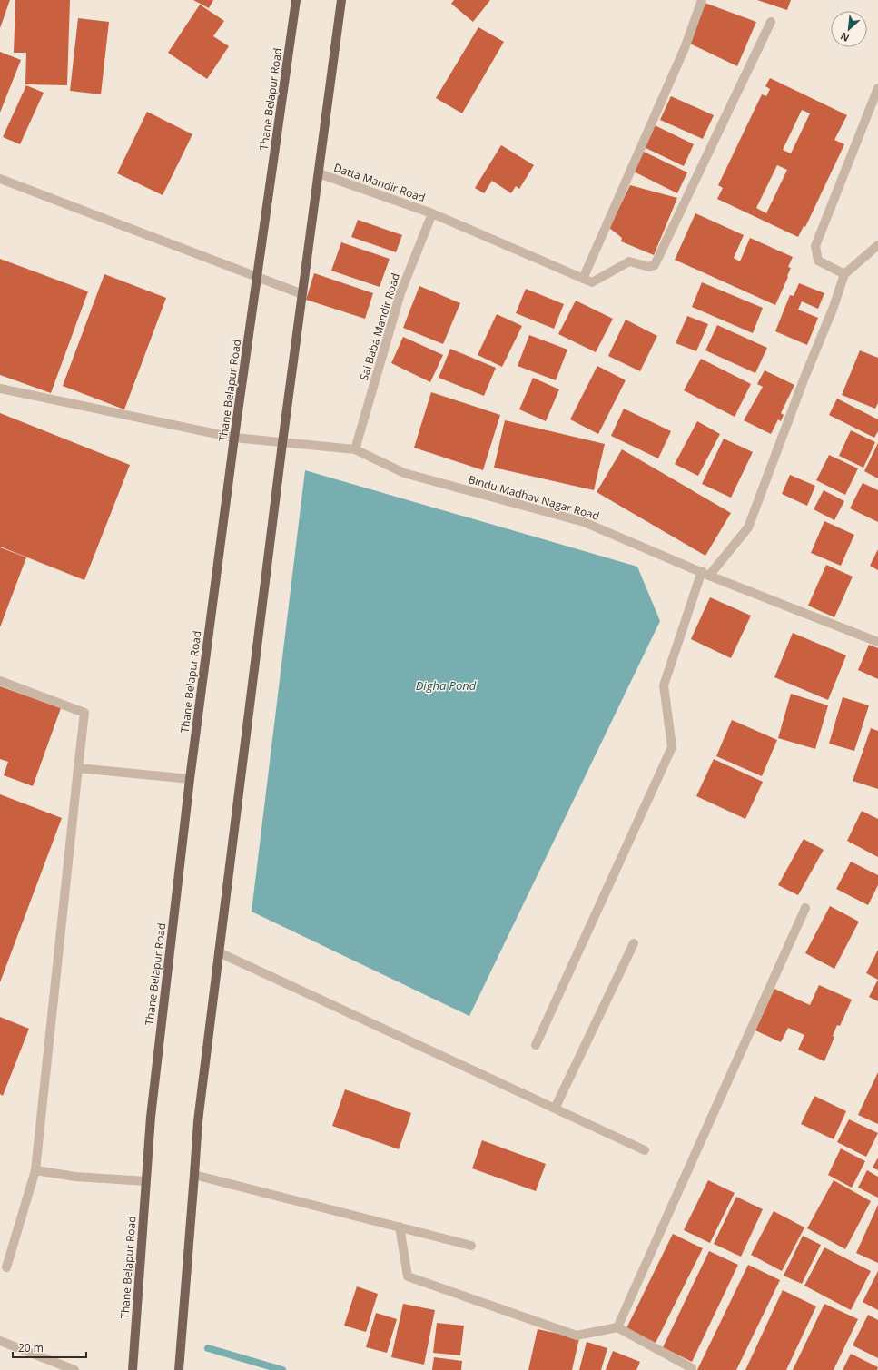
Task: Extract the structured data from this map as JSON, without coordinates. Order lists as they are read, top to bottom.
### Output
{
  "streets": {
    "main road": ["Thane Belapur Road"],
    "street": ["Datta Mandir Road", "Sai Baba Mandir Road", "Bindu Madhav Nagar Road"]
  },
  "crossings": [
    ["Thane Belapur Road", "Bindu Madhav Nagar Road"],
    ["Datta Mandir Road", "Sai Baba Mandir Road"],
    ["Sai Baba Mandir Road", "Bindu Madhav Nagar Road"]
  ],
  "water": ["Digha Pond"],
  "scale_bar": "20 m",
  "north": "bottom left"
}
